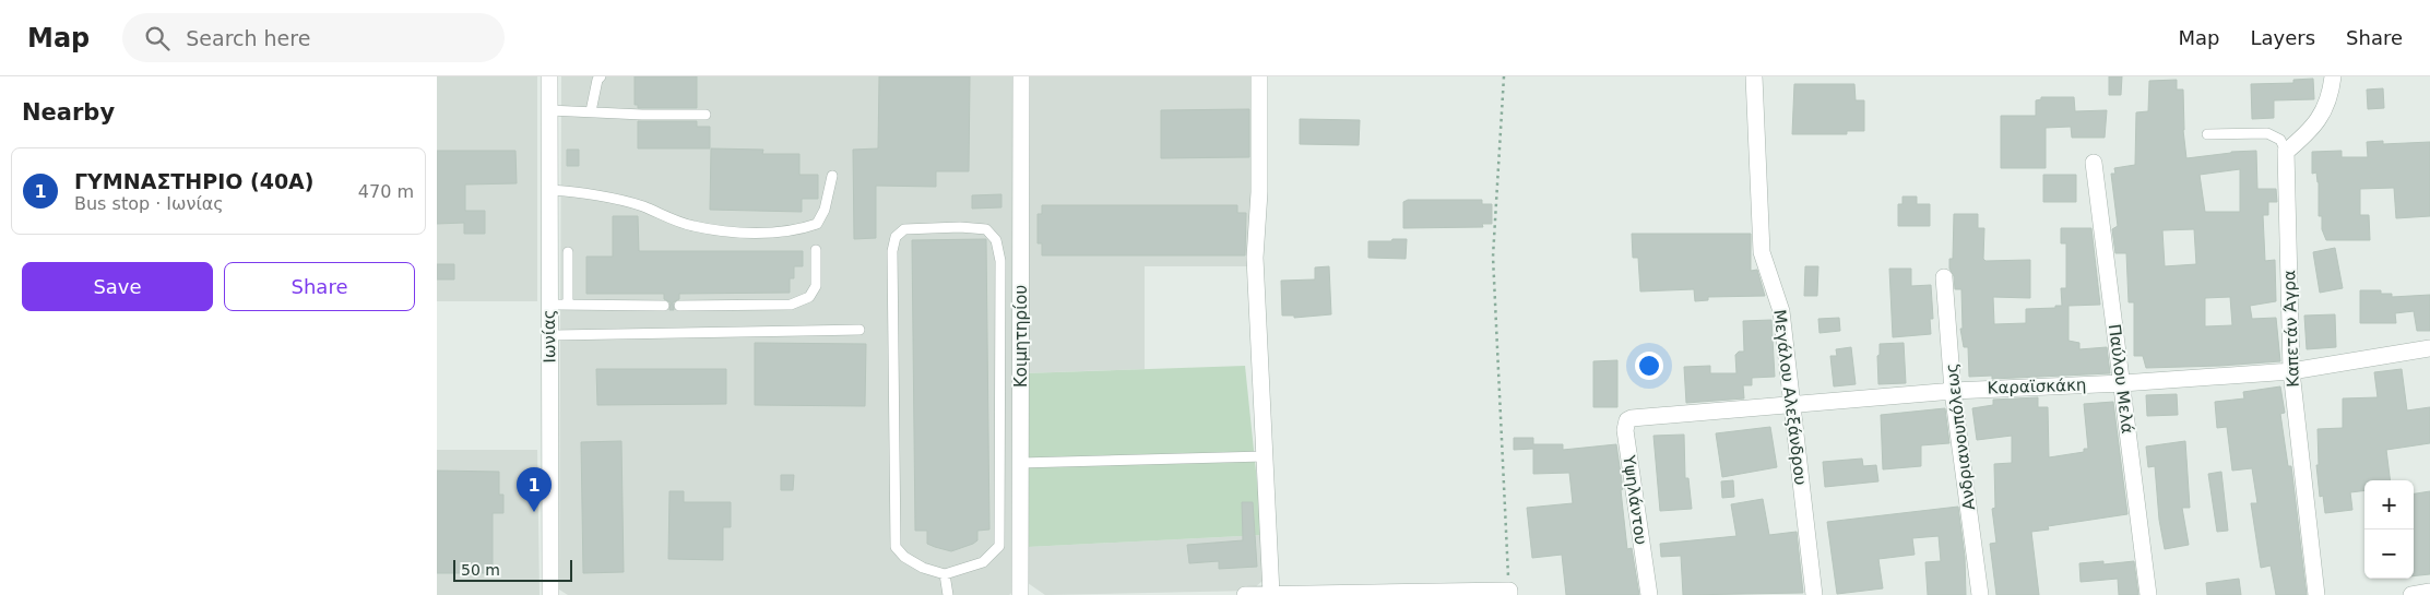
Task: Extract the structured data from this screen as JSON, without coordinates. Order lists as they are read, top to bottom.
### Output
{
  "streets": {
    "street": [
      "Καπετάν Άγρα",
      "Ιωνίας",
      "Κοιμητηρίου",
      "Παύλου Μελά",
      "Καραϊσκάκη",
      "Μεγάλου Αλεξάνδρου",
      "Ανδριανουπόλεως",
      "Υψηλάντου"
    ]
  },
  "crossings": [
    ["Καπετάν Άγρα", "Καραϊσκάκη"],
    ["Παύλου Μελά", "Καραϊσκάκη"],
    ["Καραϊσκάκη", "Μεγάλου Αλεξάνδρου"],
    ["Καραϊσκάκη", "Ανδριανουπόλεως"],
    ["Καραϊσκάκη", "Υψηλάντου"]
  ],
  "scale_bar": "50 m",
  "page": {
    "header": "Map",
    "search": "Search here",
    "nav": ["Map", "Layers", "Share"],
    "heading": "Nearby",
    "list": [
      {
        "mark": "1",
        "name": "ΓΥΜΝΑΣΤΗΡΙΟ (40Α)",
        "note": "Bus stop · Ιωνίας",
        "value": "470 m"
      }
    ],
    "buttons": ["Save", "Share"],
    "pins": "1",
    "map_buttons": ["+", "−"],
    "scale": "50 m"
  }
}
